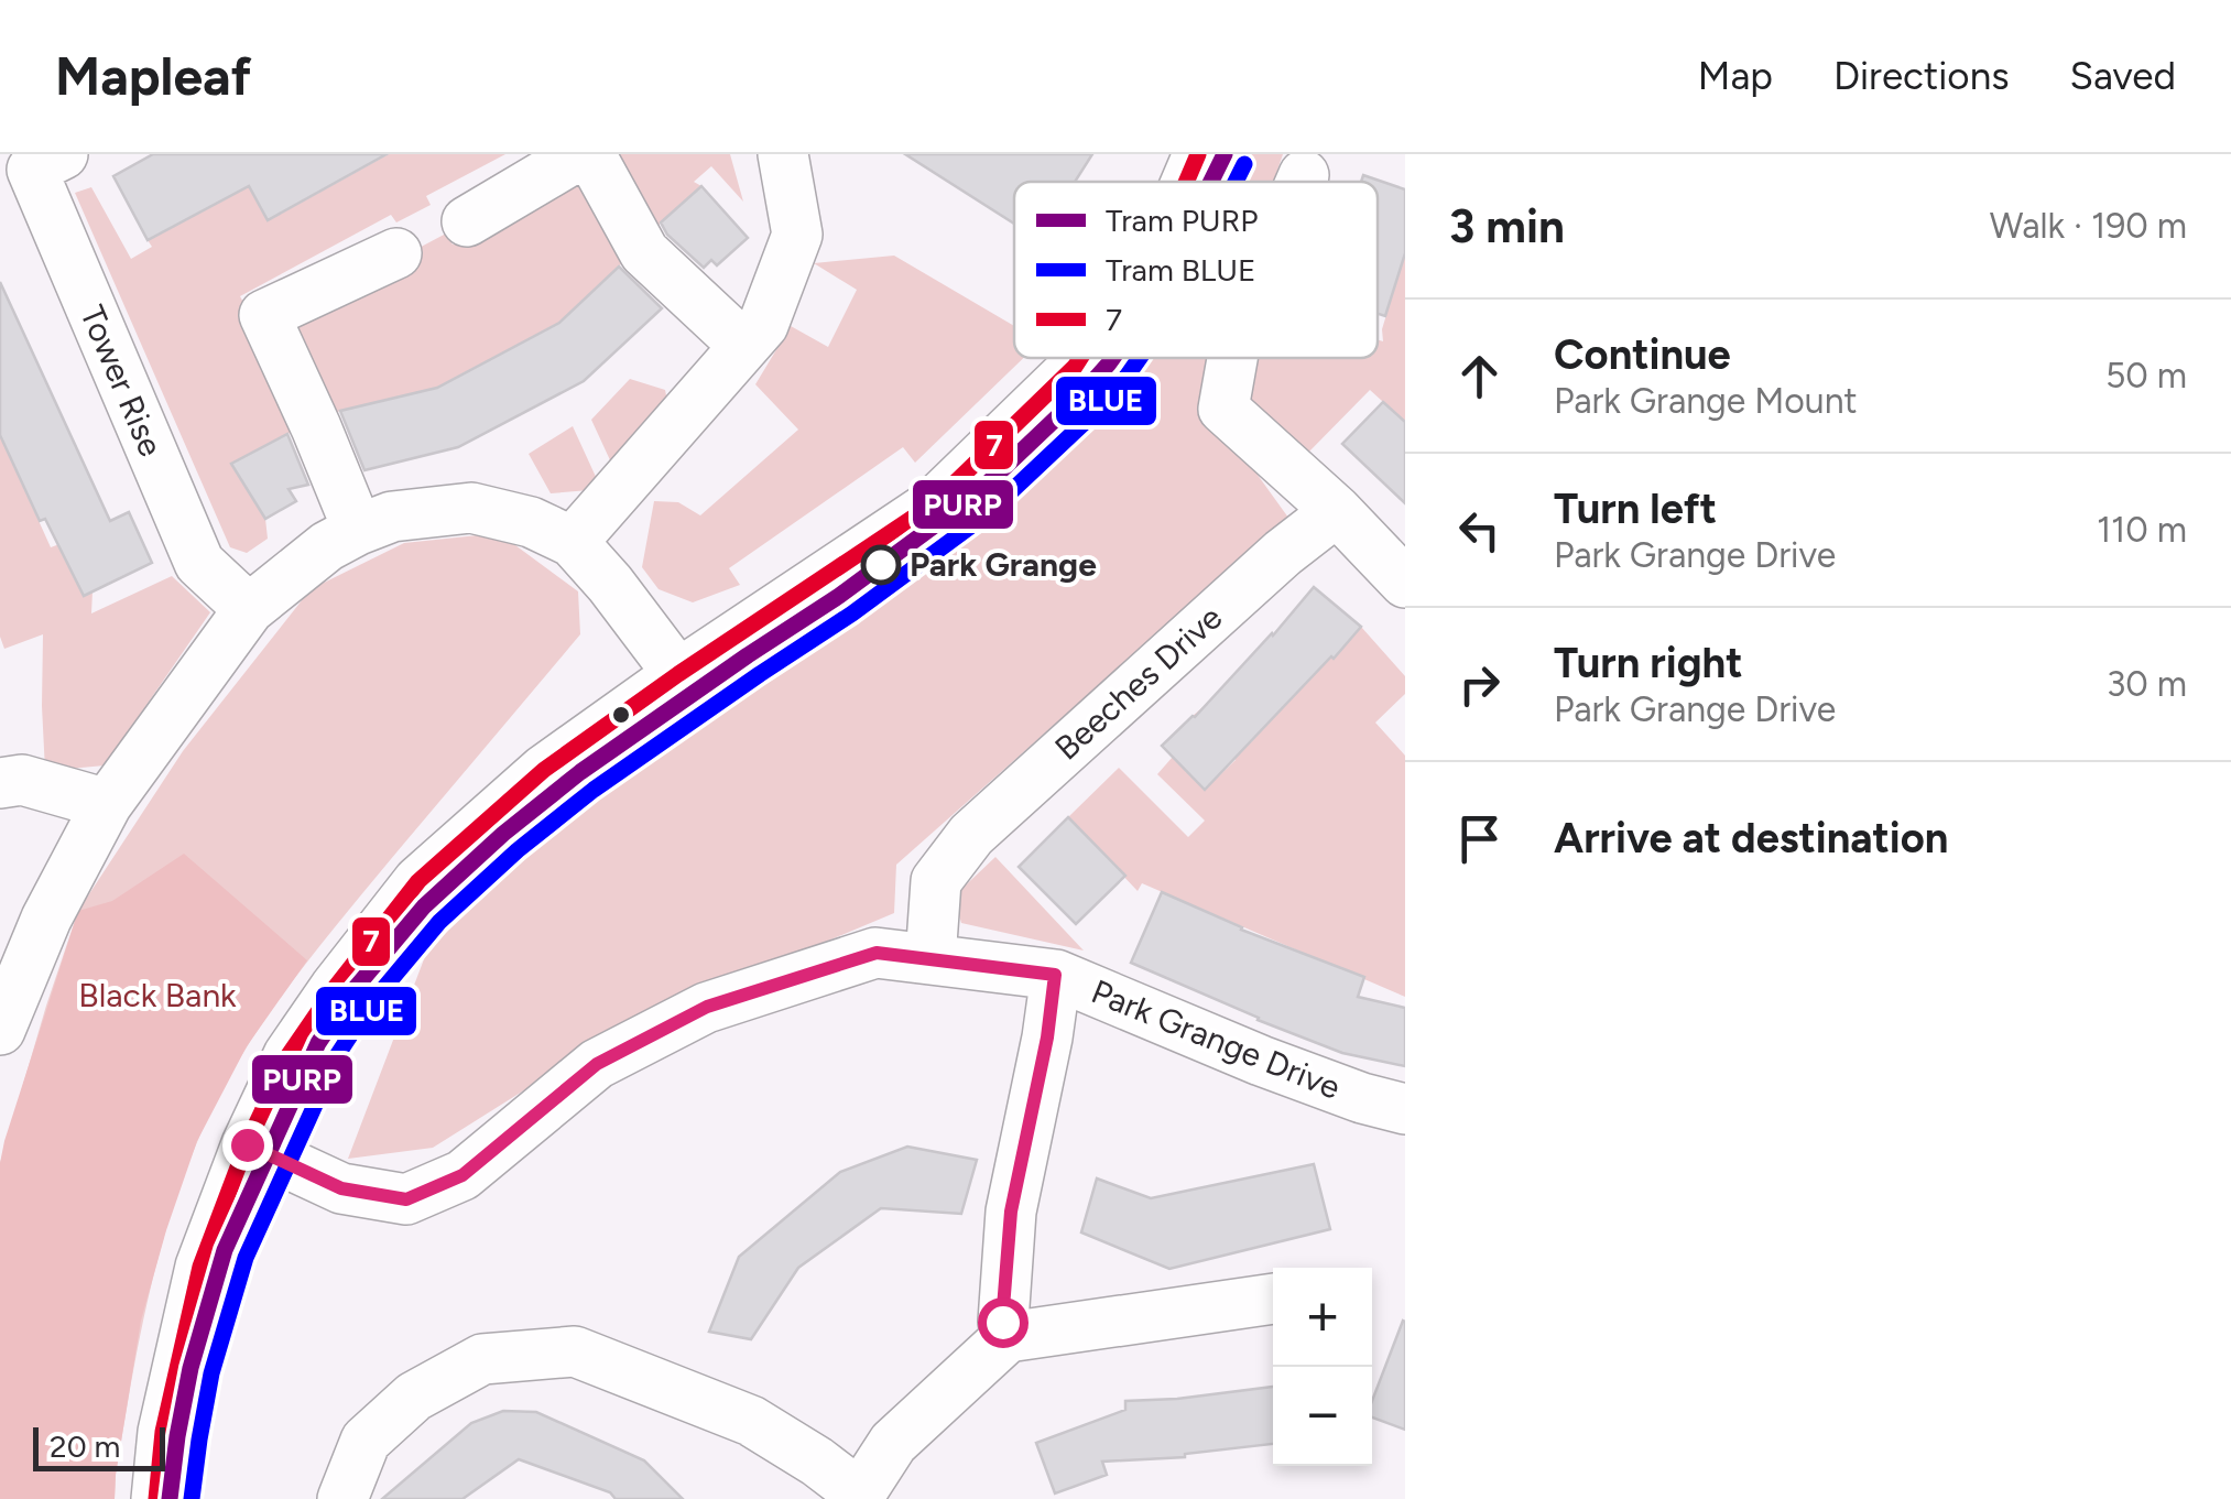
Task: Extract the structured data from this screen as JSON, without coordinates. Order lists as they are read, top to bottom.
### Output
{
  "streets": {
    "street": ["Tower Rise", "Beeches Drive", "Park Grange Drive"]
  },
  "crossings": [
    ["Beeches Drive", "Park Grange Drive"]
  ],
  "parks": ["Black Bank"],
  "places": ["Park Grange"],
  "lines": ["tram line PURP", "transit line 7", "tram line BLUE"],
  "legend": ["Tram PURP", "Tram BLUE", "7"],
  "scale_bar": "20 m",
  "page": {
    "header": "Mapleaf",
    "nav": ["Map", "Directions", "Saved"],
    "heading": ["3 min", "Walk · 190 m"],
    "list": [
      ["Continue", "Park Grange Mount", "50 m"],
      ["Turn left", "Park Grange Drive", "110 m"],
      ["Turn right", "Park Grange Drive", "30 m"],
      "Arrive at destination"
    ],
    "map_buttons": ["+", "−"],
    "scale": "20 m"
  }
}
